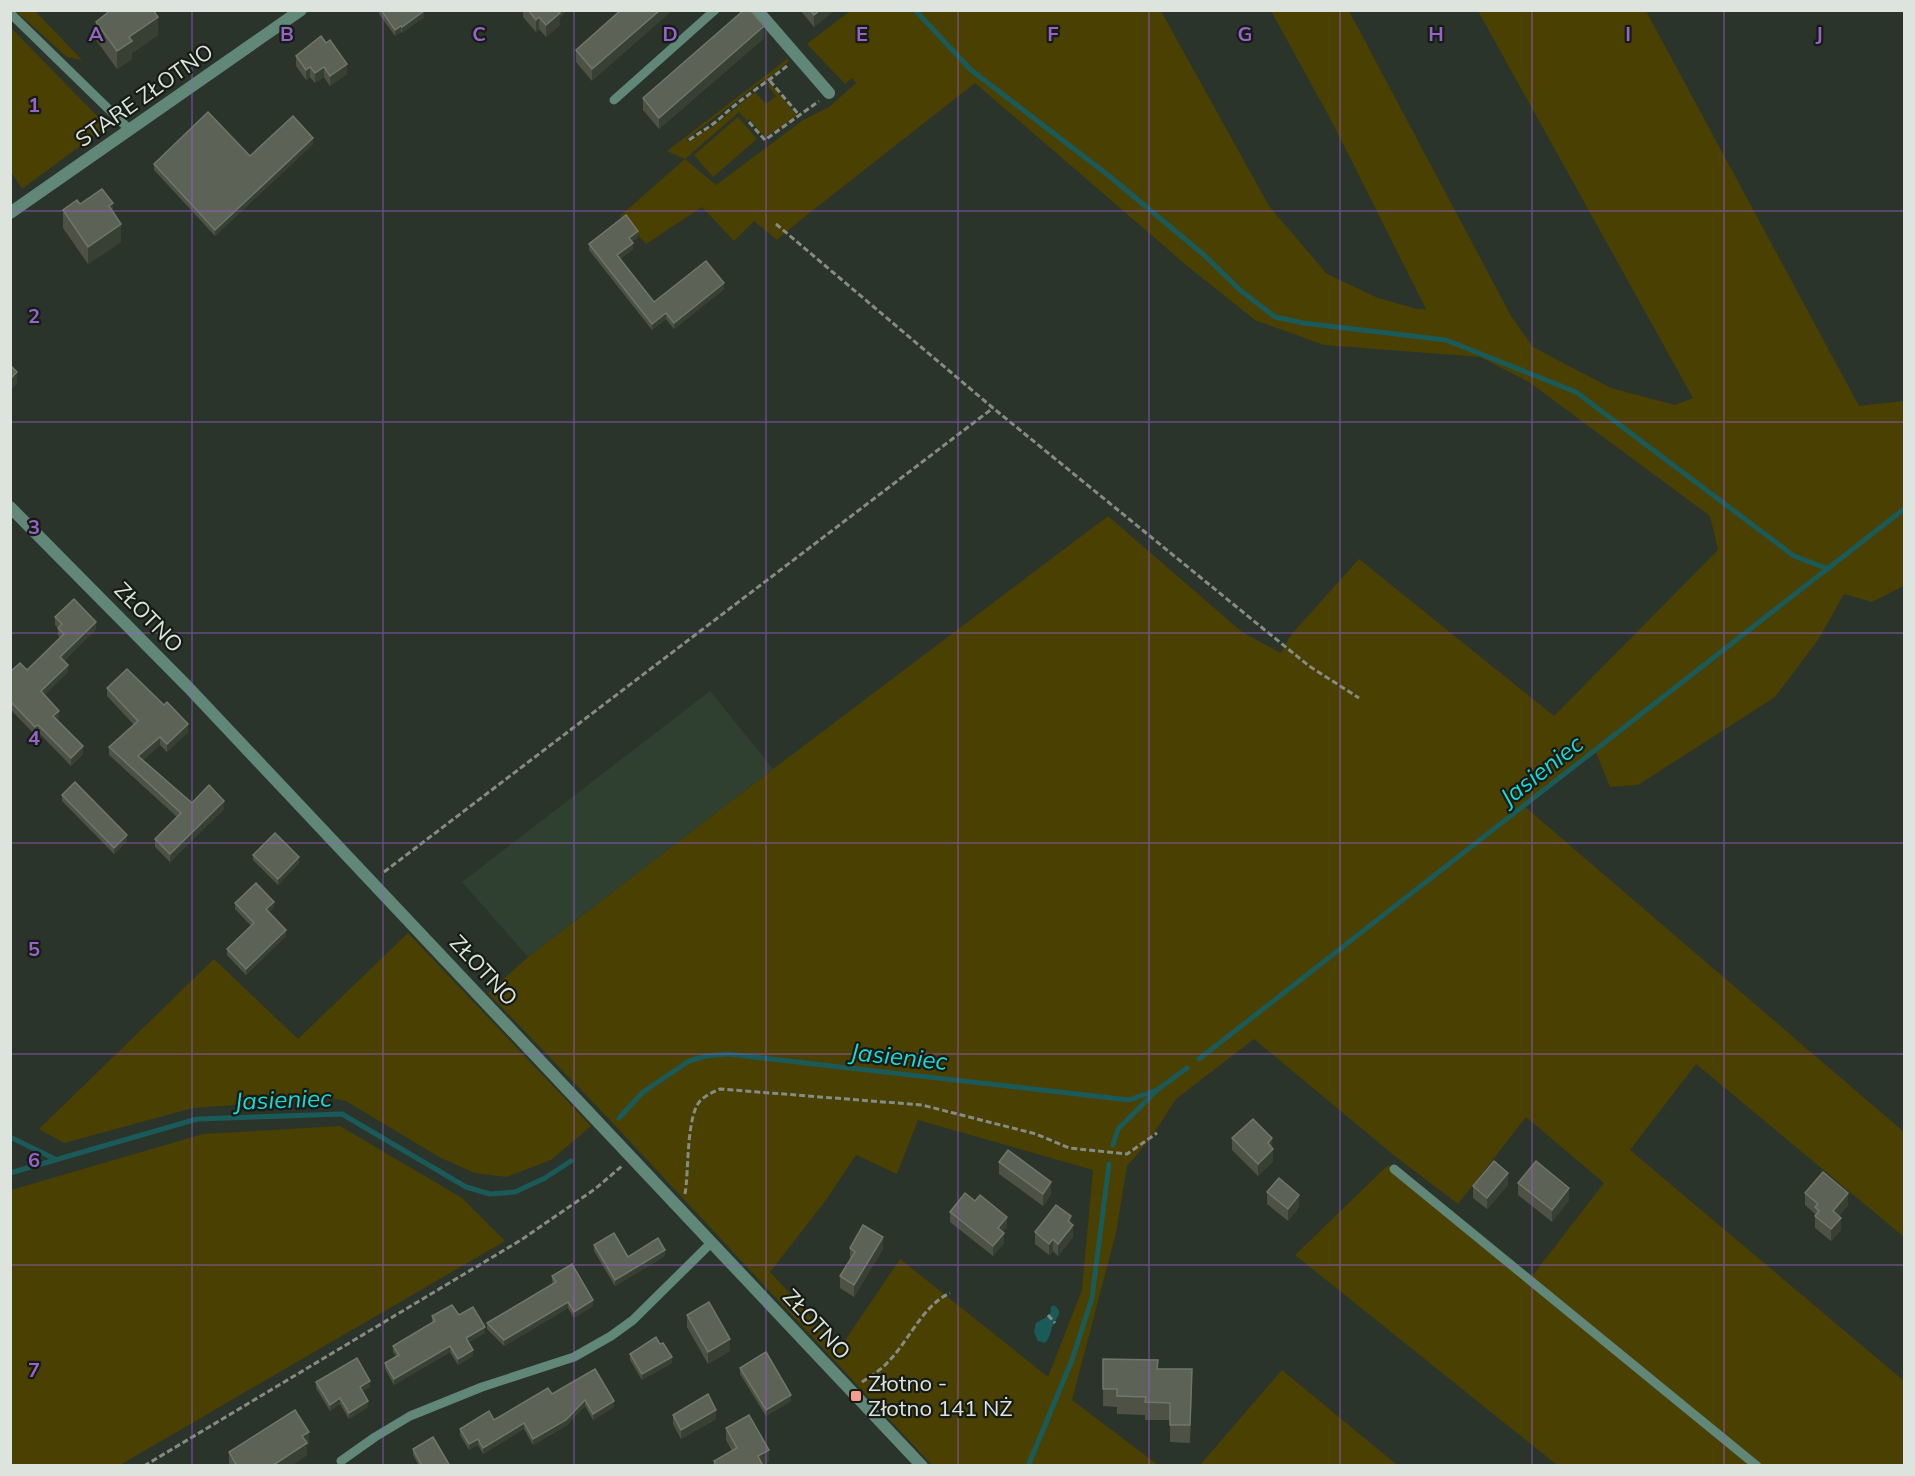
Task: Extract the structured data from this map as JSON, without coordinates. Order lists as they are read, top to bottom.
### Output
{
  "streets": {
    "street": ["STARE ZŁOTNO", "ZŁOTNO"]
  },
  "water": ["Jasieniec"],
  "places": {
    "transit": ["Złotno - Złotno 141 NŻ"]
  },
  "grid": {
    "columns": [
      "A",
      "B",
      "C",
      "D",
      "E",
      "F",
      "G",
      "H",
      "I",
      "J"
    ],
    "rows": [
      "1",
      "2",
      "3",
      "4",
      "5",
      "6",
      "7"
    ]
  }
}
